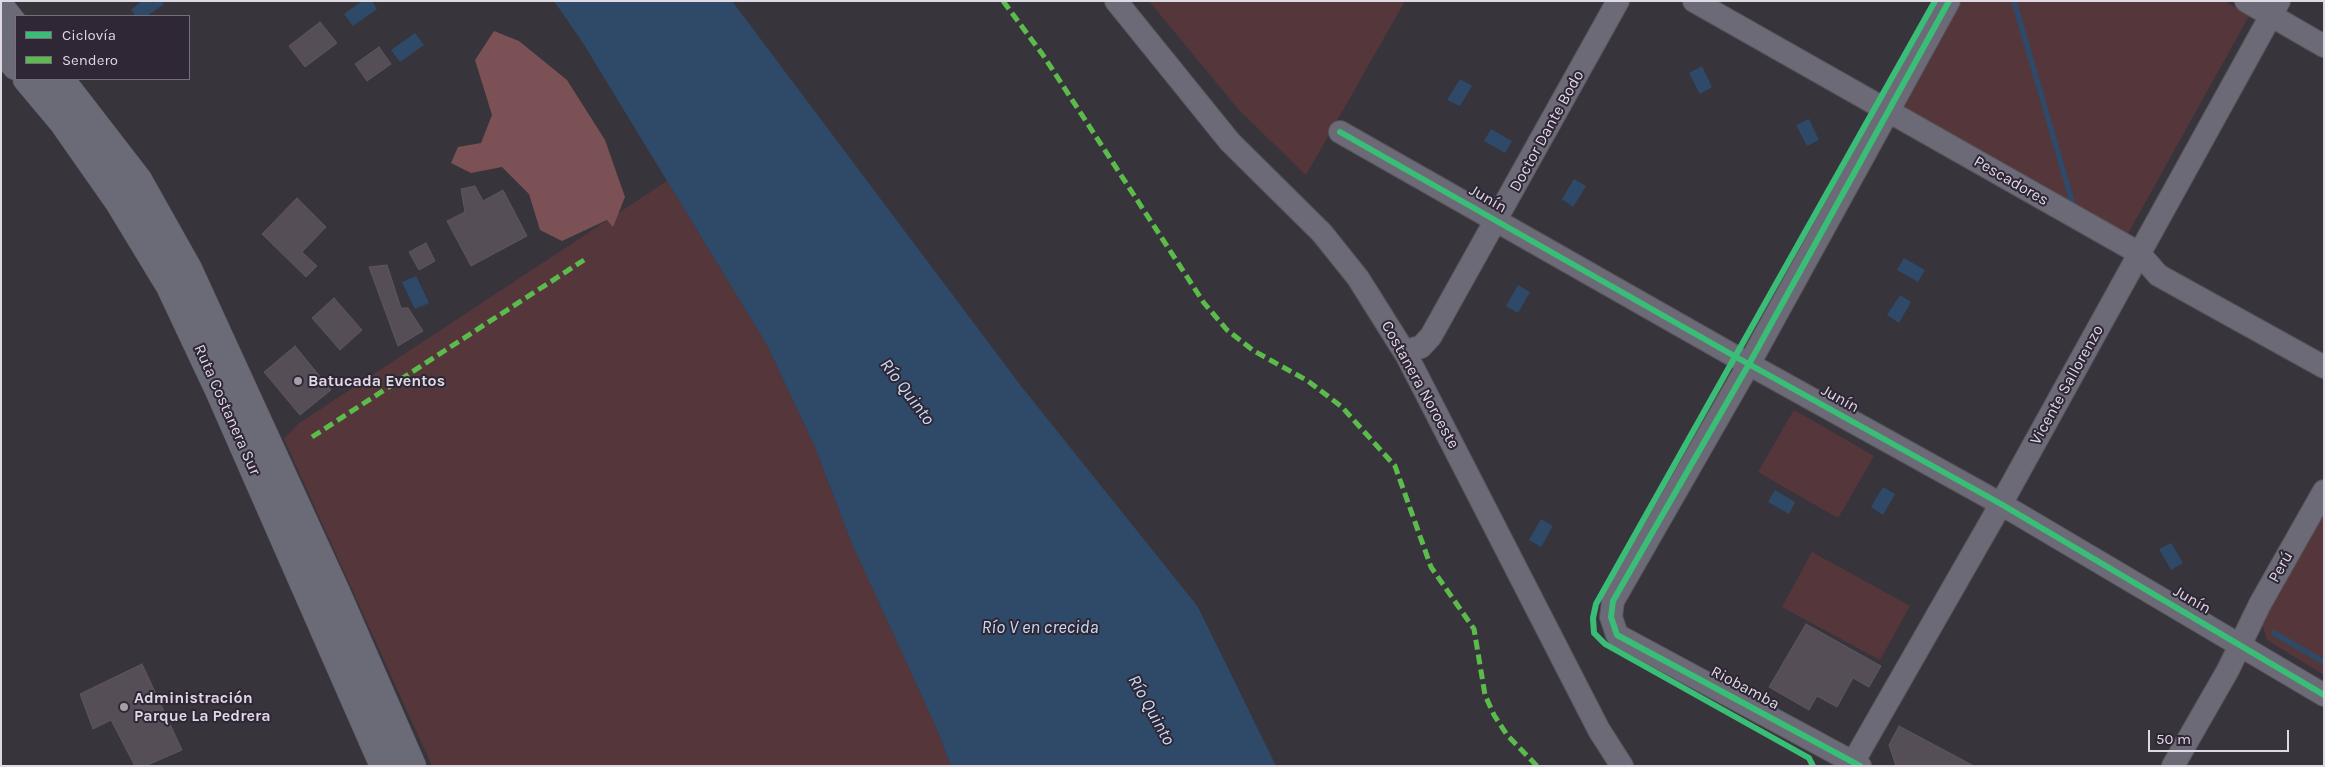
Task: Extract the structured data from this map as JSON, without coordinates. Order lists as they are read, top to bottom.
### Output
{
  "streets": {
    "main road": ["Ruta Costanera Sur"],
    "street": [
      "Doctor Dante Bodo",
      "Pescadores",
      "Junín",
      "Costanera Noroeste",
      "Vicente Sallorenzo",
      "Perú",
      "Riobamba"
    ]
  },
  "crossings": [
    ["Doctor Dante Bodo", "Junín"],
    ["Doctor Dante Bodo", "Costanera Noroeste"],
    ["Pescadores", "Vicente Sallorenzo"],
    ["Junín", "Vicente Sallorenzo"],
    ["Junín", "Perú"],
    ["Junín", "Riobamba"],
    ["Vicente Sallorenzo", "Riobamba"]
  ],
  "water": ["Río Quinto", "Río V en crecida"],
  "places": ["Batucada Eventos", "Administración Parque La Pedrera"],
  "legend": ["Ciclovía", "Sendero"],
  "scale_bar": "50 m"
}
